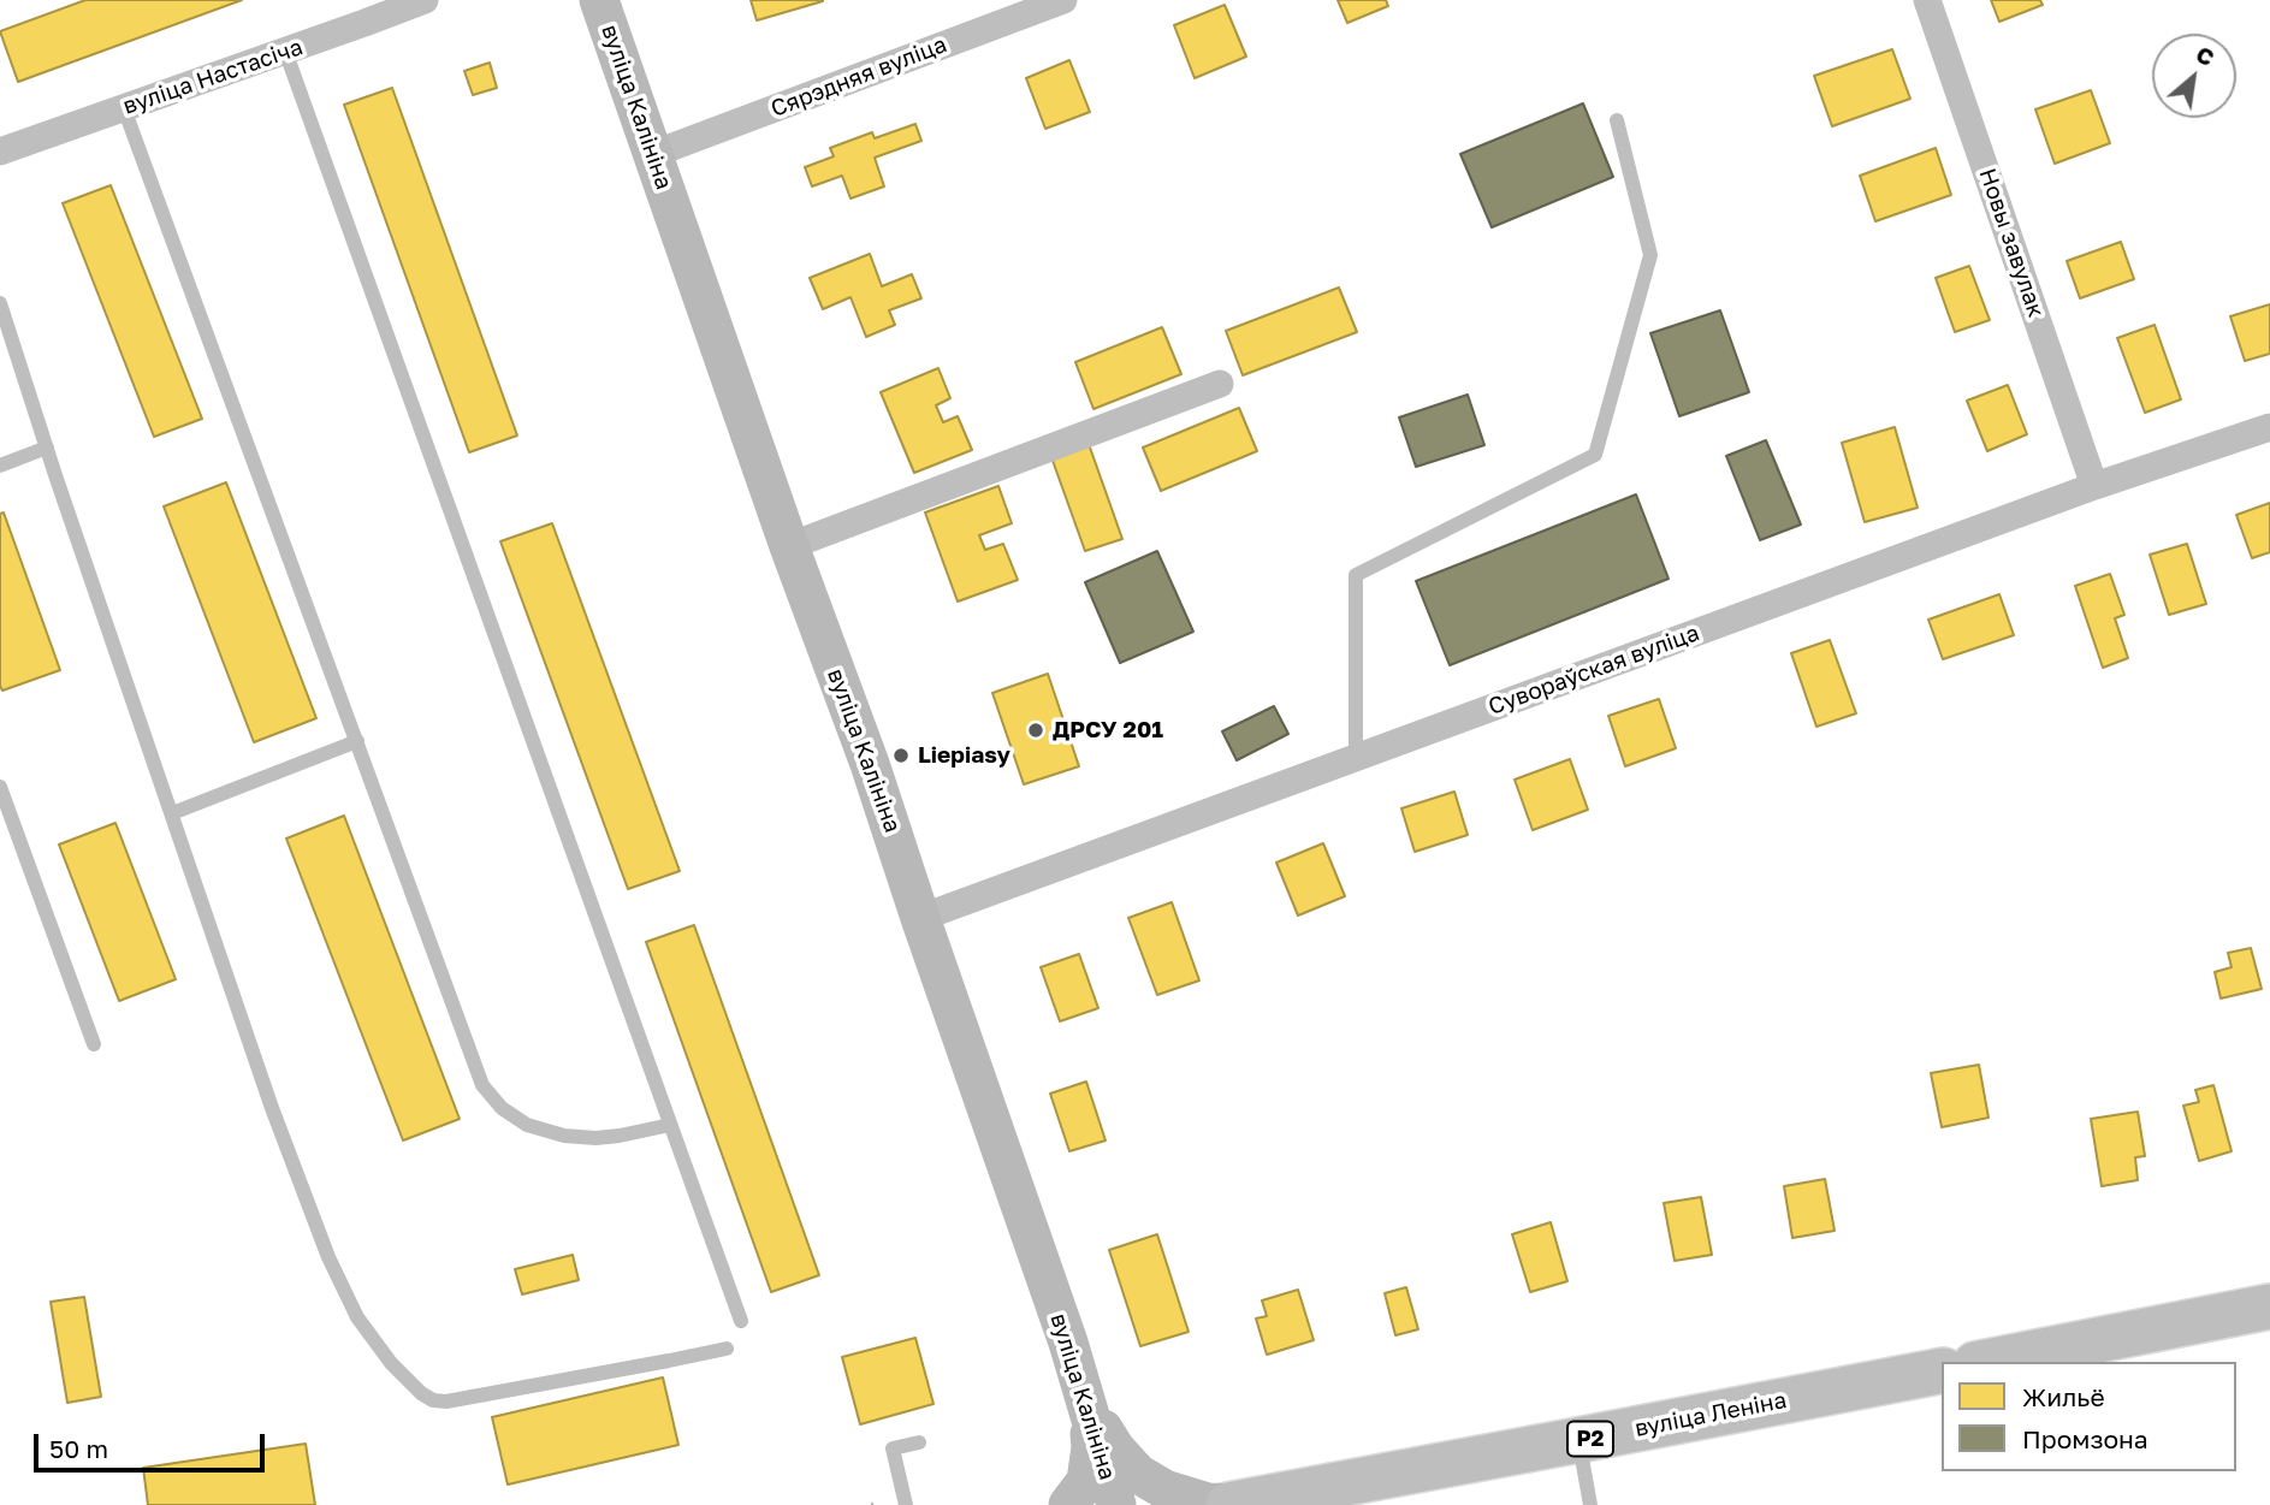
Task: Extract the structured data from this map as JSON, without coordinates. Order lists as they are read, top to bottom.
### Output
{
  "streets": {
    "main road": ["вуліца Леніна", "Р2"],
    "street": [
      "вуліца Настасіча",
      "Сярэдняя вуліца",
      "вуліца Калініна",
      "Новы завулак",
      "Сувораўская вуліца"
    ]
  },
  "crossings": [
    ["Сярэдняя вуліца", "вуліца Калініна"],
    ["вуліца Калініна", "Сувораўская вуліца"],
    ["Новы завулак", "Сувораўская вуліца"]
  ],
  "places": ["ДРСУ 201", "Liepiasy"],
  "legend": ["Жильё", "Промзона"],
  "scale_bar": "50 m",
  "north": "top right"
}
